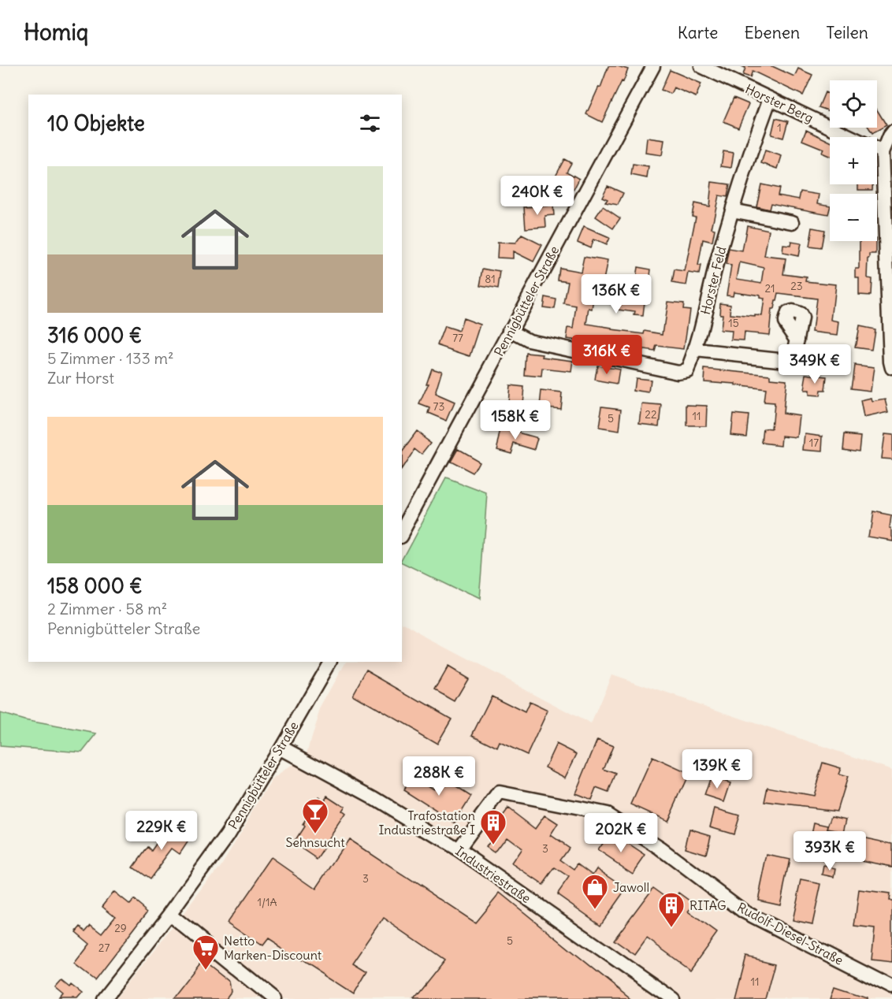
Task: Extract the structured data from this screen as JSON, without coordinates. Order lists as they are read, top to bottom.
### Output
{
  "streets": {
    "street": [
      "Horster Berg",
      "Horster Feld",
      "Pennigbütteler Straße",
      "Industriestraße",
      "Rudolf-Diesel-Straße"
    ]
  },
  "crossings": [
    ["Horster Berg", "Horster Feld"],
    ["Horster Feld", "Pennigbütteler Straße"],
    ["Pennigbütteler Straße", "Industriestraße"],
    ["Industriestraße", "Rudolf-Diesel-Straße"]
  ],
  "places": {
    "bar": ["Sehnsucht"],
    "building": ["Trafostation Industriestraße I", "RITAG"],
    "shop": ["Jawoll"],
    "supermarket": ["Netto Marken-Discount"]
  },
  "house_numbers": [
    "1",
    "81",
    "23",
    "21",
    "15",
    "77",
    "73",
    "22",
    "11",
    "5",
    "17",
    "3",
    "3",
    "1/1A",
    "29",
    "5",
    "27",
    "11"
  ],
  "page": {
    "header": "Homiq",
    "nav": ["Karte", "Ebenen", "Teilen"],
    "map_buttons": ["+", "−"],
    "heading": "10 Objekte",
    "list": [
      {
        "name": "316 000 €",
        "note": "5 Zimmer · 133 m² · Zur Horst"
      },
      {
        "name": "158 000 €",
        "note": "2 Zimmer · 58 m² · Pennigbütteler Straße"
      }
    ],
    "price": [
      "240K €",
      "136K €",
      "316K €",
      "349K €",
      "158K €",
      "139K €",
      "288K €",
      "229K €",
      "202K €",
      "393K €"
    ]
  }
}
